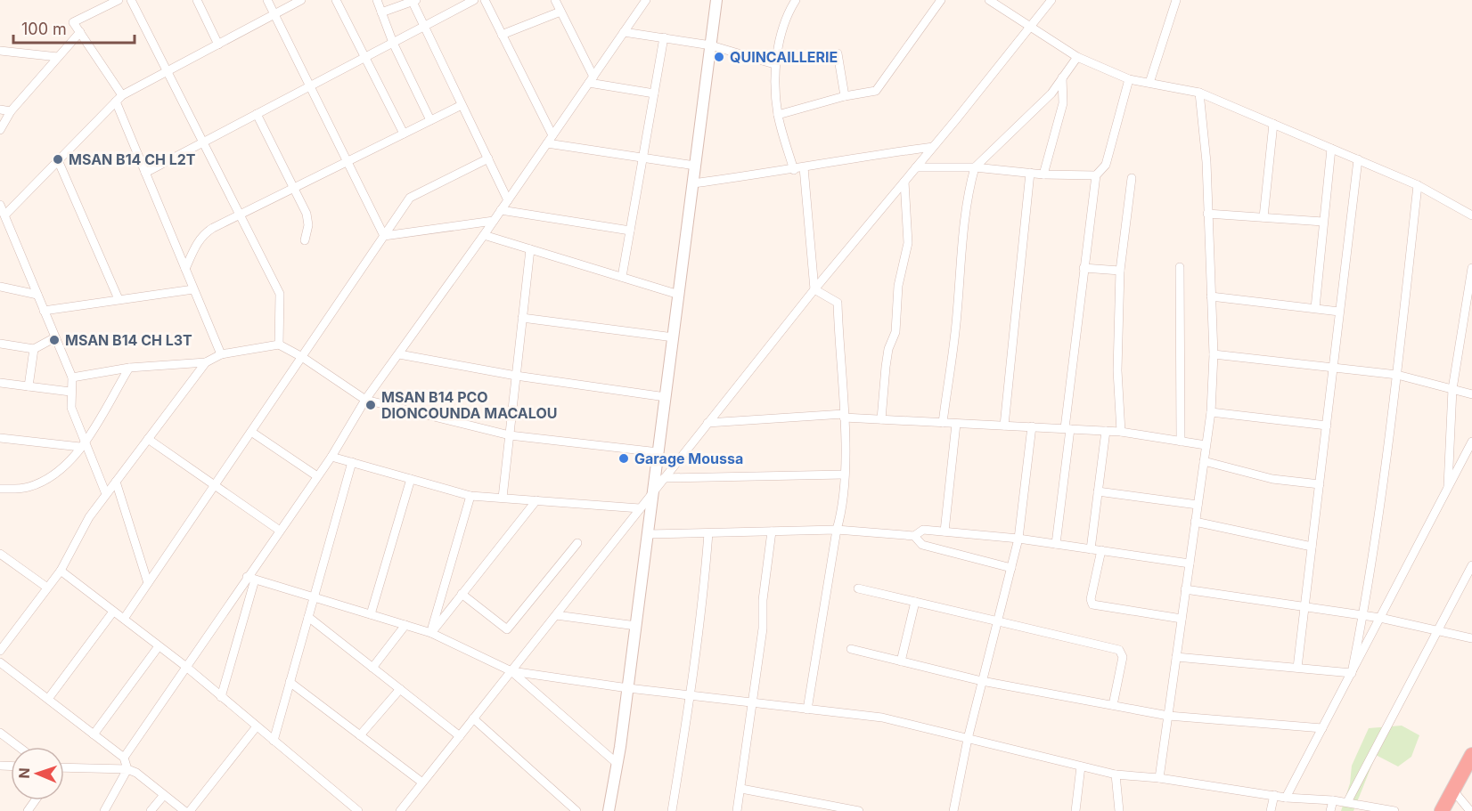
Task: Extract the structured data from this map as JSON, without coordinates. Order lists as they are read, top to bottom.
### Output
{
  "places": [
    "QUINCAILLERIE",
    "MSAN B14 CH L2T",
    "MSAN B14 CH L3T",
    "MSAN B14 PCO DIONCOUNDA MACALOU",
    "Garage Moussa"
  ],
  "scale_bar": "100 m",
  "north": "left"
}
